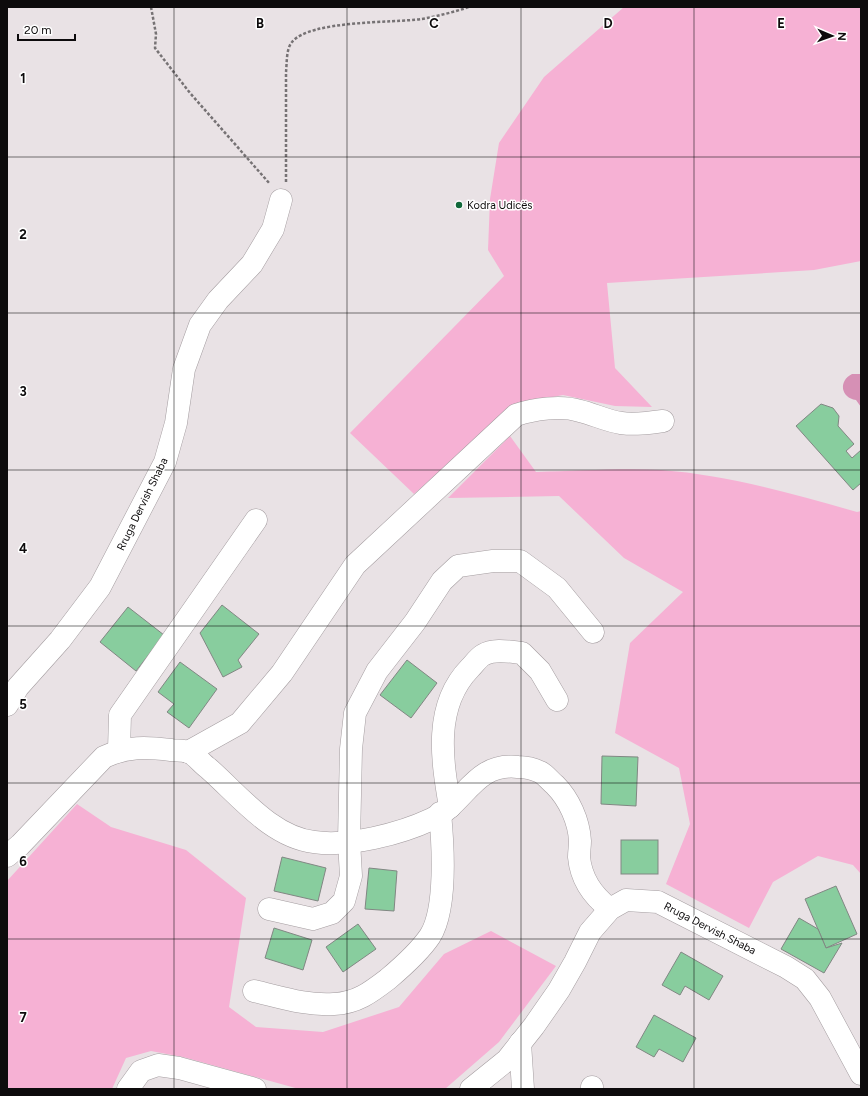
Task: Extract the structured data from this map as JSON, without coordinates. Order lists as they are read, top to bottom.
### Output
{
  "streets": {
    "street": ["Rruga Dervish Shaba"]
  },
  "places": ["Kodra Udicës"],
  "scale_bar": "20 m",
  "north": "right",
  "grid": {
    "columns": [
      "B",
      "C",
      "D",
      "E"
    ],
    "rows": [
      "1",
      "2",
      "3",
      "4",
      "5",
      "6",
      "7"
    ]
  }
}
